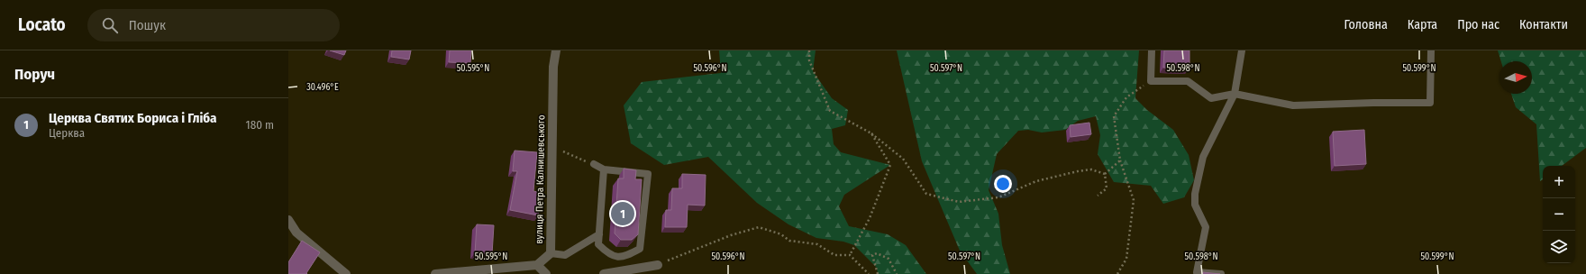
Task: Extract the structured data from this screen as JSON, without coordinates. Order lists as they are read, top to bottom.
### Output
{
  "streets": {
    "street": ["вулиця Петра Калнишевського"]
  },
  "north": "right",
  "page": {
    "header": "Locato",
    "search": "Пошук",
    "nav": [
      "Головна",
      "Карта",
      "Про нас",
      "Контакти"
    ],
    "heading": "Поруч",
    "list": [
      {
        "mark": "1",
        "name": "Церква Святих Бориса і Гліба",
        "note": "Церква",
        "value": "180 m"
      }
    ],
    "map_buttons": ["+", "−"],
    "pins": "1"
  },
  "coordinates": [
    "50.595°N",
    "50.596°N",
    "50.597°N",
    "50.598°N",
    "50.599°N",
    "30.496°E"
  ]
}
